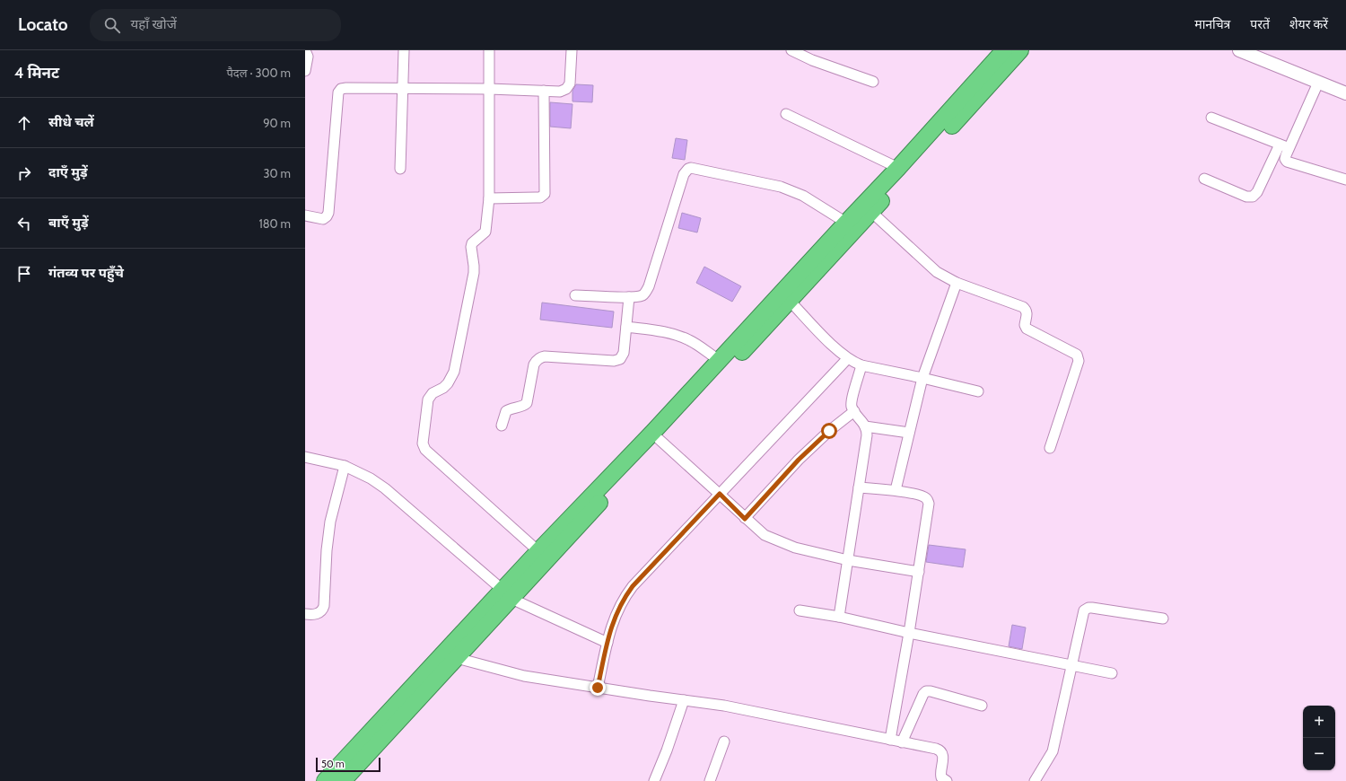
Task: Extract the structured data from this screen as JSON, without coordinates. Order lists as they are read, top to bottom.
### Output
{
  "scale_bar": "50 m",
  "page": {
    "header": "Locato",
    "search": "यहाँ खोजें",
    "nav": ["मानचित्र", "परतें", "शेयर करें"],
    "heading": ["4 मिनट", "पैदल · 300 m"],
    "list": [
      ["सीधे चलें", "90 m"],
      ["दाएँ मुड़ें", "30 m"],
      ["बाएँ मुड़ें", "180 m"],
      "गंतव्य पर पहुँचे"
    ],
    "map_buttons": ["+", "−"],
    "scale": "50 m"
  }
}
